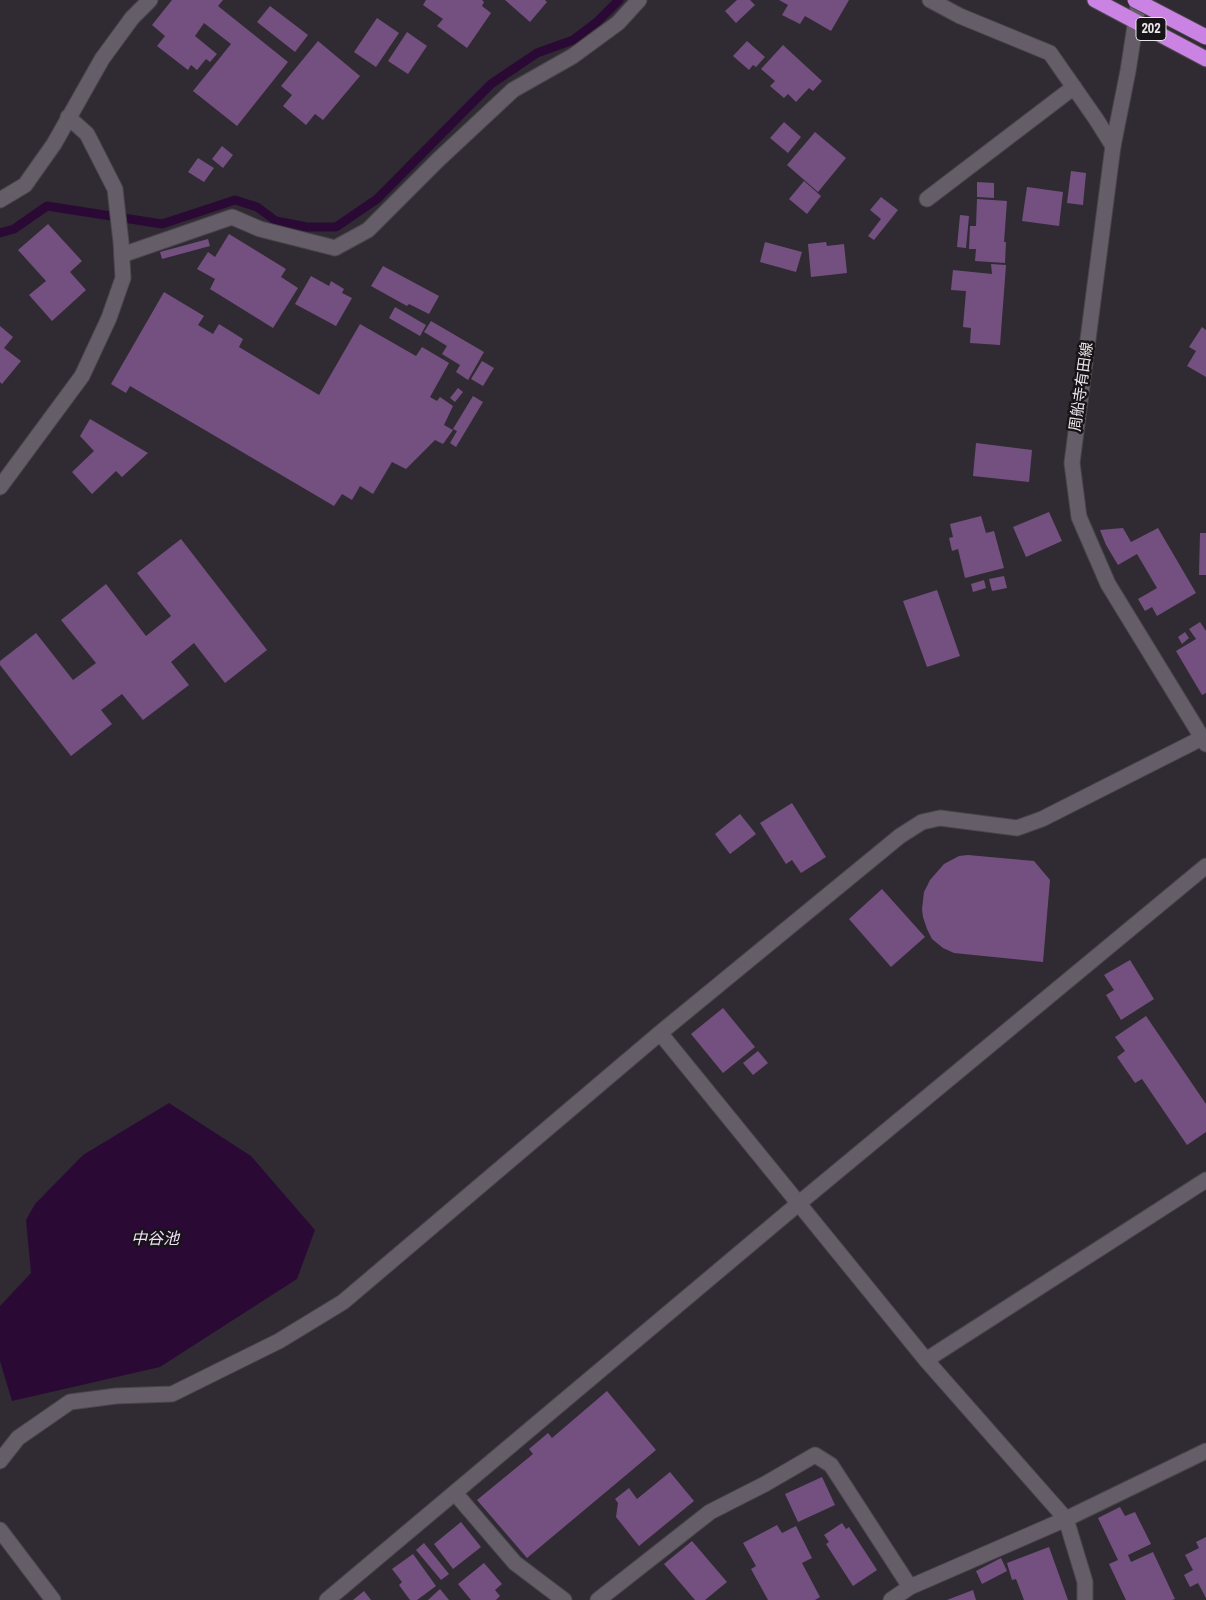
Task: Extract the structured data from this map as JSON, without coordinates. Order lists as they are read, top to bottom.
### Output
{
  "streets": {
    "highway": ["202"],
    "street": ["周船寺有田線"]
  },
  "crossings": [
    ["202", "周船寺有田線"]
  ],
  "water": ["中谷池"]
}
